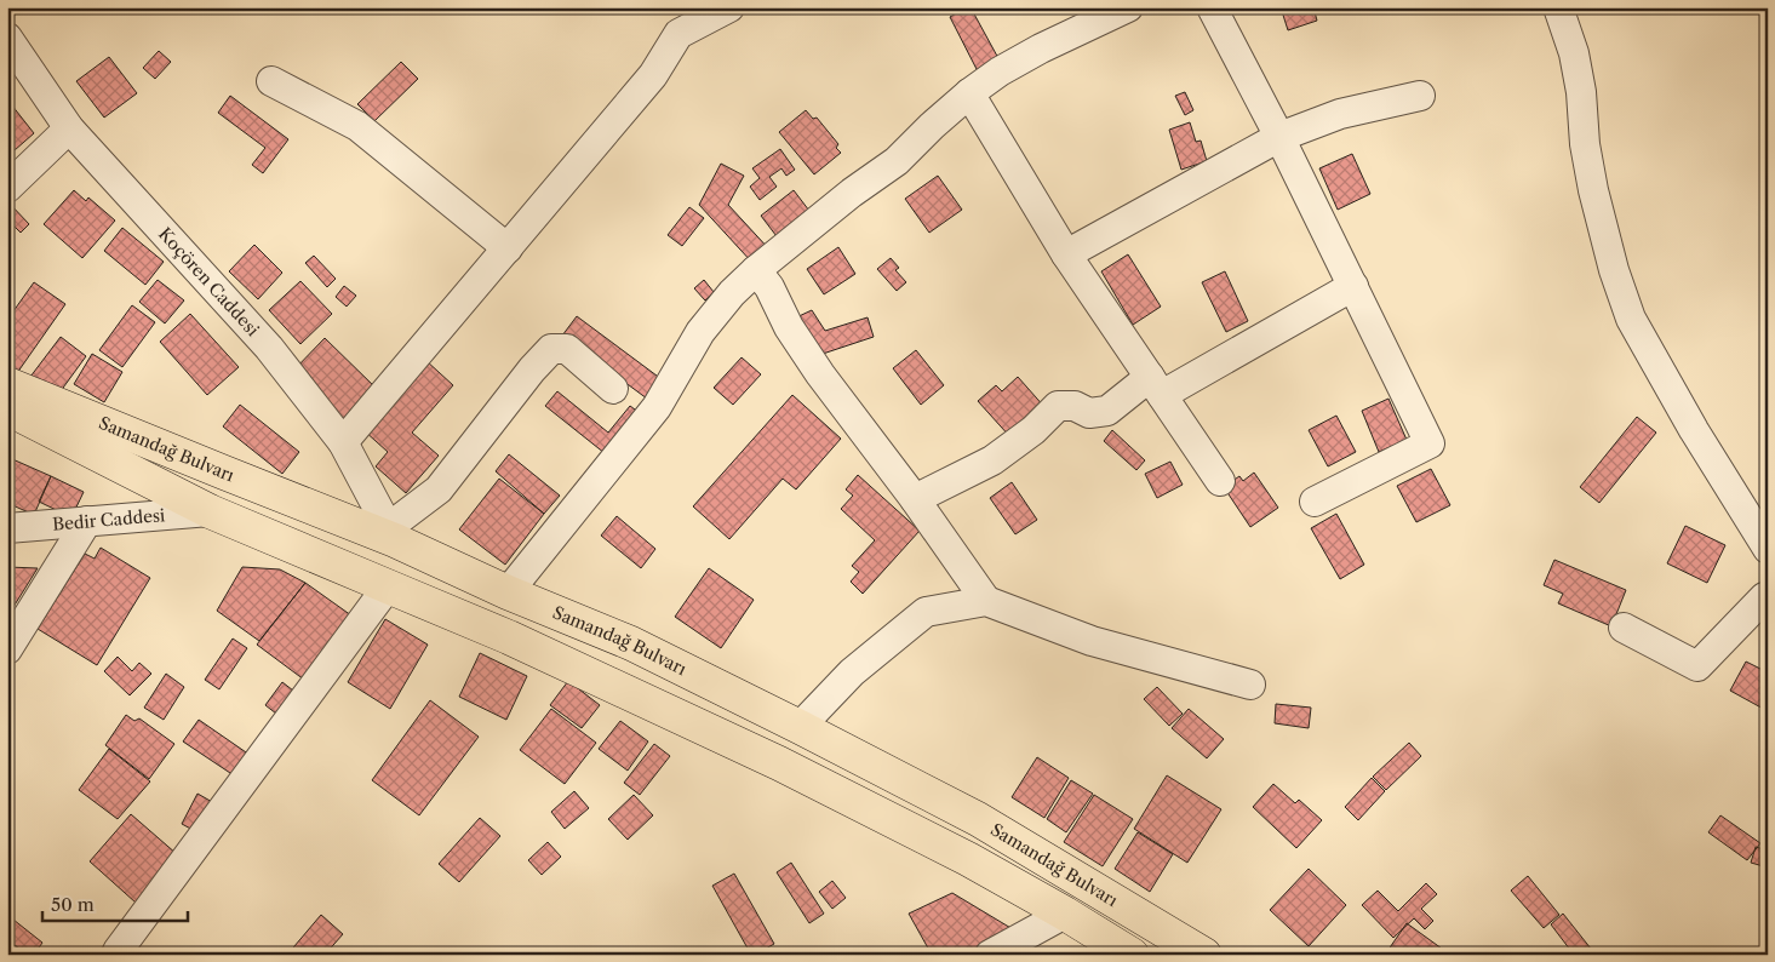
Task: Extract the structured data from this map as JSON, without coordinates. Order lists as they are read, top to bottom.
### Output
{
  "streets": {
    "highway": ["Samandağ Bulvarı"],
    "street": ["Koçören Caddesi", "Bedir Caddesi"]
  },
  "crossings": [
    ["Koçören Caddesi", "Samandağ Bulvarı"],
    ["Samandağ Bulvarı", "Bedir Caddesi"]
  ],
  "scale_bar": "50 m"
}
